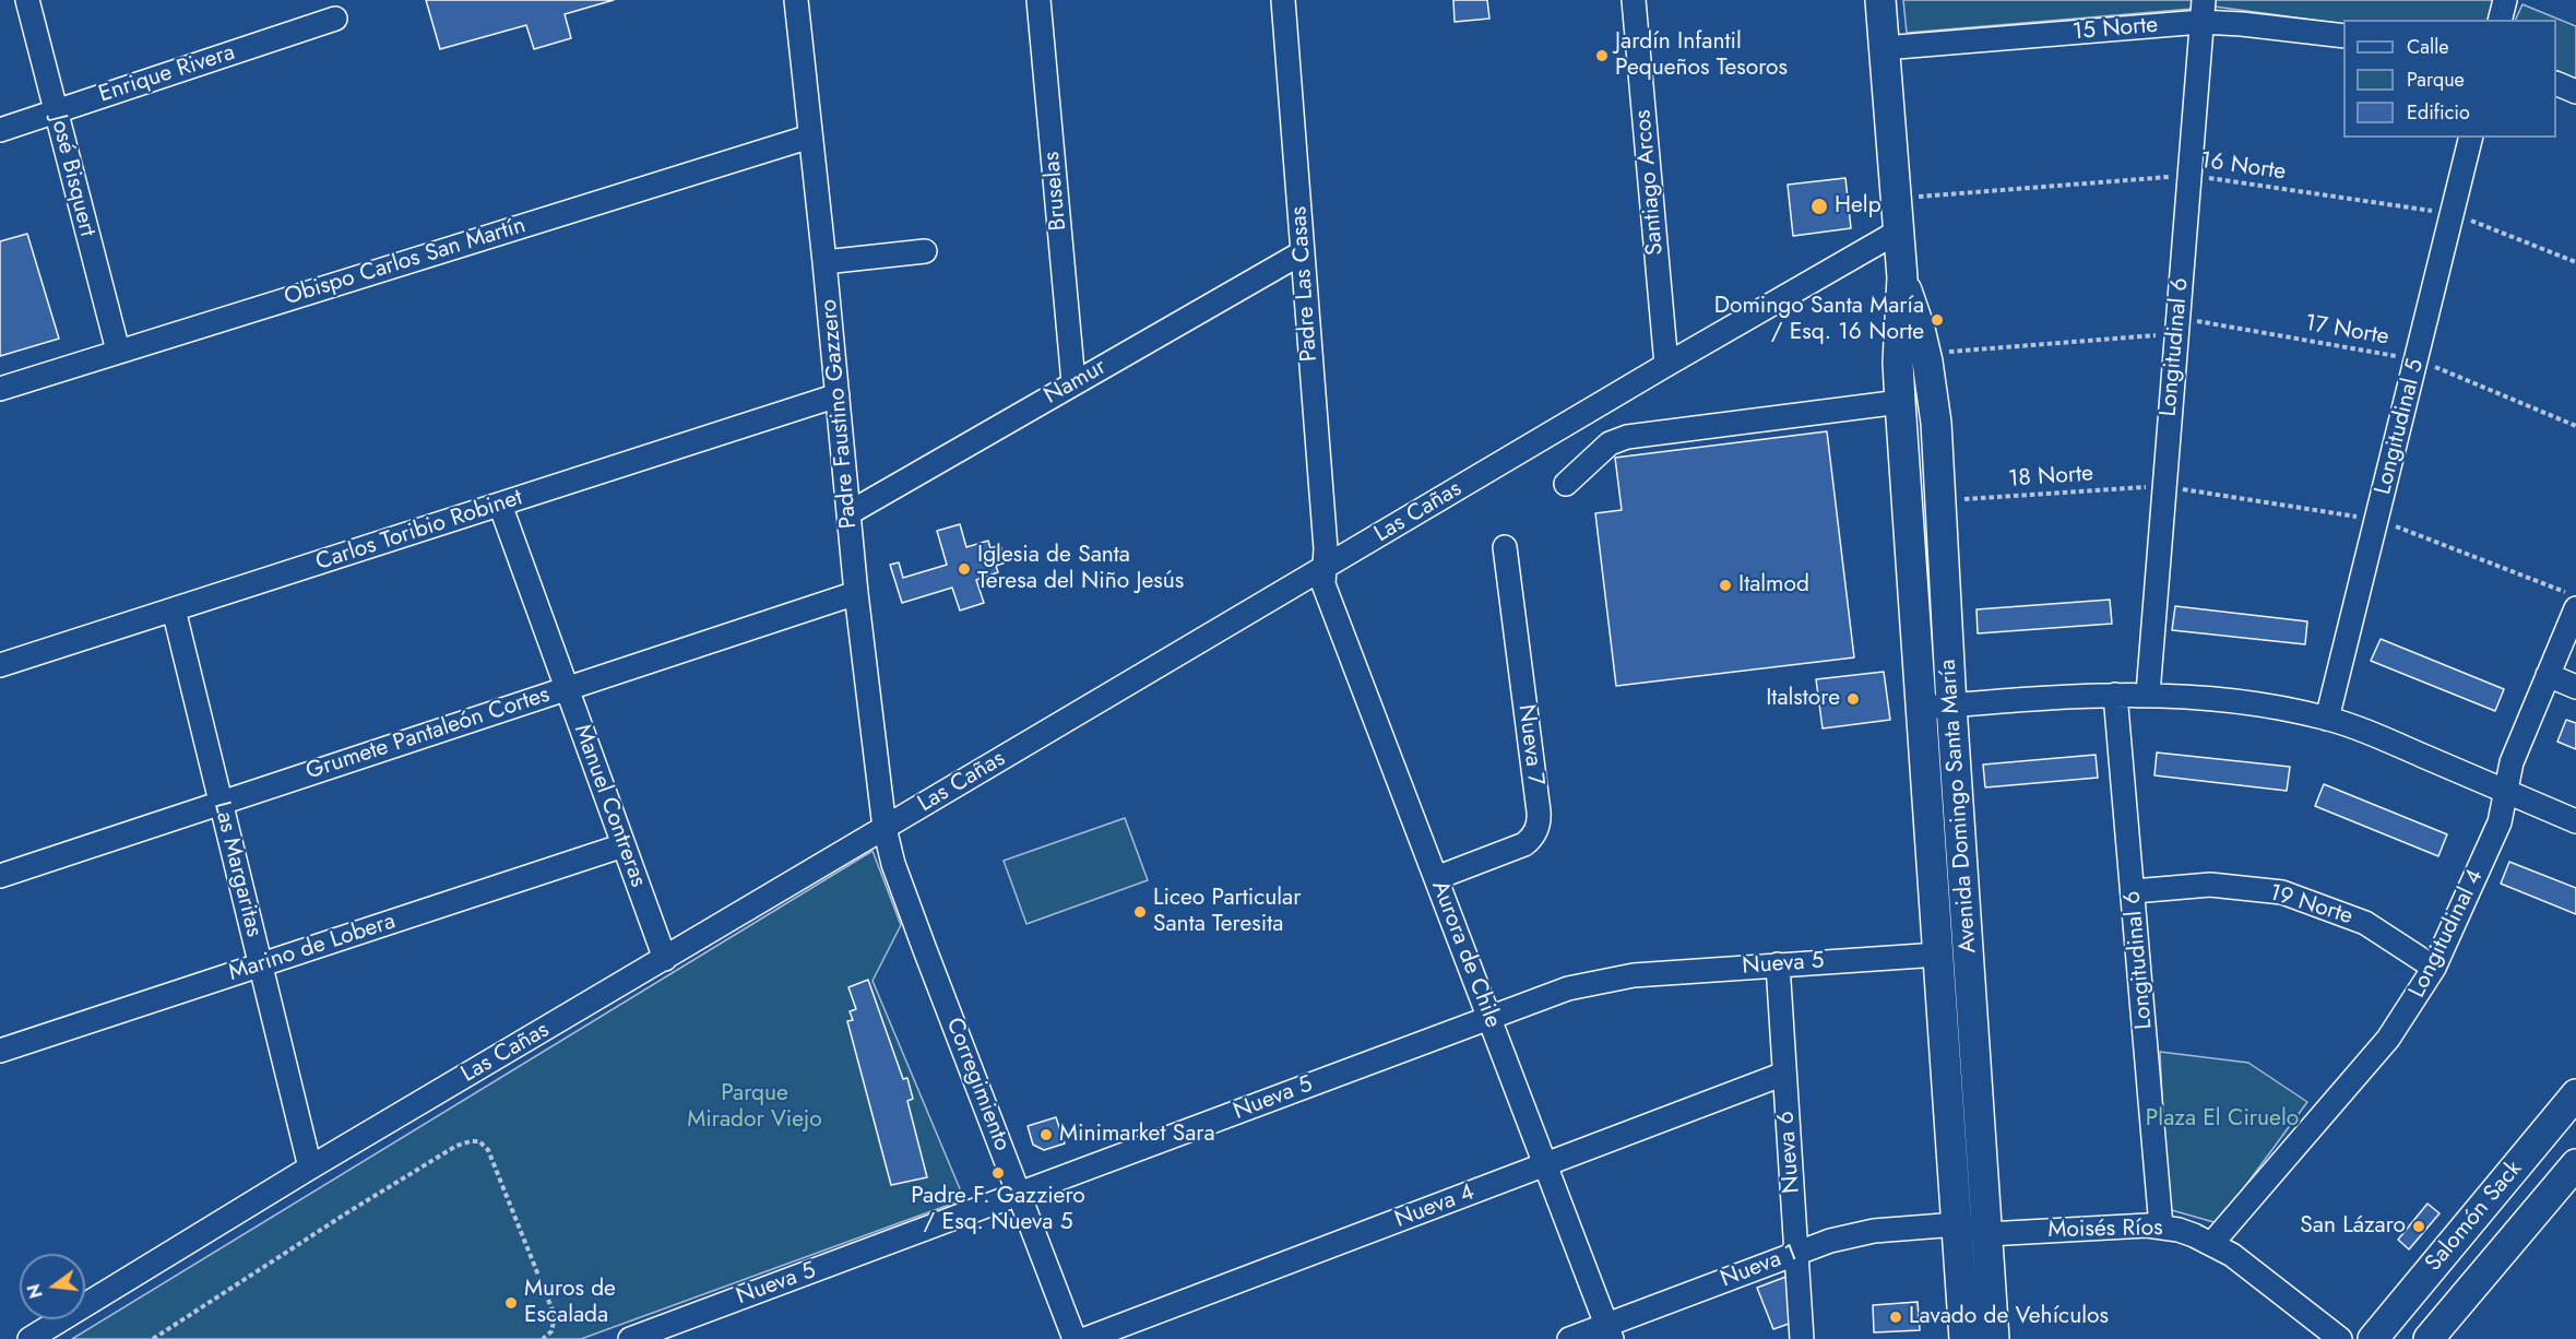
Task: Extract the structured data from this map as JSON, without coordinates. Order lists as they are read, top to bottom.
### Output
{
  "streets": {
    "main road": ["Avenida Domingo Santa María", "Salomón Sack"],
    "street": [
      "15 Norte",
      "Enrique Rivera",
      "José Bisquert",
      "Santiago Arcos",
      "Bruselas",
      "Obispo Carlos San Martín",
      "Padre Las Casas",
      "Longitudinal 6",
      "Namur",
      "Padre Faustino Gazzero",
      "Longitudinal 5",
      "Las Cañas",
      "Carlos Toribio Robinet",
      "Grumete Pantaleón Cortes",
      "Nueva 7",
      "Manuel Contreras",
      "Las Margaritas",
      "19 Norte",
      "Longitudinal 4",
      "Marino de Lobera",
      "Aurora de Chile",
      "Nueva 5",
      "Corregimiento",
      "Nueva 6",
      "Nueva 4",
      "Moisés Ríos",
      "Nueva 1"
    ],
    "path": ["16 Norte", "17 Norte", "18 Norte"]
  },
  "crossings": [
    ["15 Norte", "Longitudinal 6"],
    ["15 Norte", "Avenida Domingo Santa María"],
    ["Enrique Rivera", "José Bisquert"],
    ["16 Norte", "Longitudinal 6"],
    ["16 Norte", "Longitudinal 5"],
    ["16 Norte", "Avenida Domingo Santa María"],
    ["José Bisquert", "Obispo Carlos San Martín"],
    ["Santiago Arcos", "Las Cañas"],
    ["Bruselas", "Namur"],
    ["Obispo Carlos San Martín", "Padre Faustino Gazzero"],
    ["Padre Las Casas", "Namur"],
    ["Padre Las Casas", "Las Cañas"],
    ["Padre Las Casas", "Aurora de Chile"],
    ["17 Norte", "Longitudinal 6"],
    ["17 Norte", "Longitudinal 5"],
    ["17 Norte", "Avenida Domingo Santa María"],
    ["Longitudinal 6", "18 Norte"],
    ["Longitudinal 6", "19 Norte"],
    ["Longitudinal 6", "Moisés Ríos"],
    ["Namur", "Padre Faustino Gazzero"],
    ["Padre Faustino Gazzero", "Las Cañas"],
    ["Padre Faustino Gazzero", "Carlos Toribio Robinet"],
    ["Padre Faustino Gazzero", "Grumete Pantaleón Cortes"],
    ["Padre Faustino Gazzero", "Corregimiento"],
    ["18 Norte", "Avenida Domingo Santa María"],
    ["Las Cañas", "Manuel Contreras"],
    ["Las Cañas", "Avenida Domingo Santa María"],
    ["Las Cañas", "Las Margaritas"],
    ["Las Cañas", "Aurora de Chile"],
    ["Las Cañas", "Corregimiento"],
    ["Carlos Toribio Robinet", "Manuel Contreras"],
    ["Carlos Toribio Robinet", "Las Margaritas"],
    ["Grumete Pantaleón Cortes", "Manuel Contreras"],
    ["Grumete Pantaleón Cortes", "Las Margaritas"],
    ["Nueva 7", "Aurora de Chile"],
    ["Manuel Contreras", "Marino de Lobera"],
    ["Avenida Domingo Santa María", "Nueva 5"],
    ["Avenida Domingo Santa María", "Moisés Ríos"],
    ["Avenida Domingo Santa María", "Nueva 1"],
    ["Las Margaritas", "Marino de Lobera"],
    ["19 Norte", "Longitudinal 4"],
    ["Longitudinal 4", "Moisés Ríos"],
    ["Aurora de Chile", "Nueva 5"],
    ["Aurora de Chile", "Nueva 4"],
    ["Aurora de Chile", "Nueva 1"],
    ["Nueva 5", "Corregimiento"],
    ["Nueva 5", "Nueva 6"],
    ["Nueva 6", "Nueva 4"],
    ["Nueva 6", "Nueva 1"],
    ["Moisés Ríos", "Nueva 1"]
  ],
  "parks": ["Parque Mirador Viejo", "Plaza El Ciruelo"],
  "places": [
    "Jardín Infantil Pequeños Tesoros",
    "Help",
    "Domingo Santa María / Esq. 16 Norte",
    "Iglesia de Santa Teresa del Niño Jesús",
    "Italmod",
    "Italstore",
    "Liceo Particular Santa Teresita",
    "Minimarket Sara",
    "Padre F. Gazziero / Esq. Nueva 5",
    "San Lázaro",
    "Muros de Escalada",
    "Lavado de Vehículos"
  ],
  "legend": ["Calle", "Parque", "Edificio"],
  "north": "left"
}
